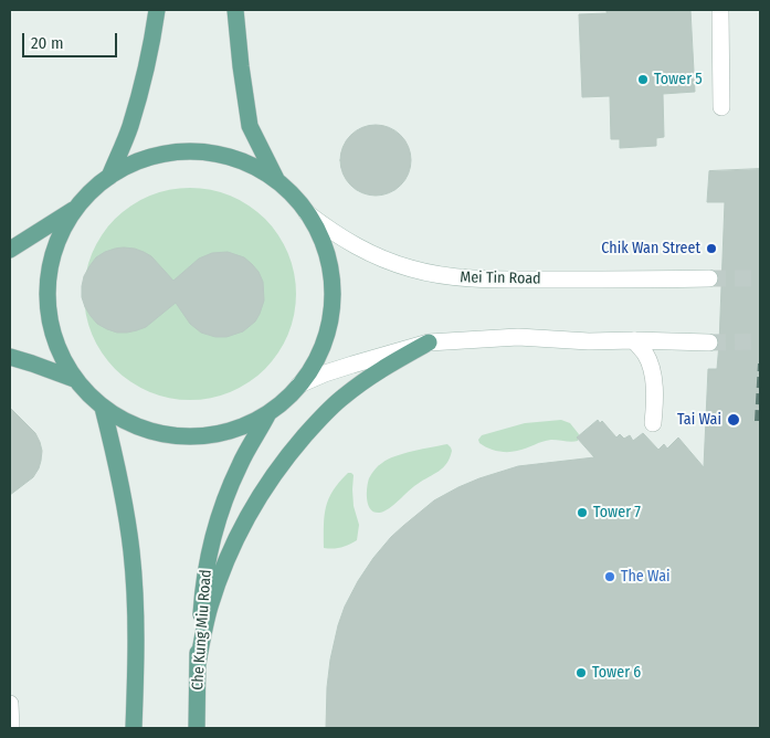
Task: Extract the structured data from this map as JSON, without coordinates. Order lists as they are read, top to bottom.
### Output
{
  "streets": {
    "main road": ["Mei Tin Road", "Che Kung Miu Road"]
  },
  "crossings": [
    ["Mei Tin Road", "Che Kung Miu Road"]
  ],
  "places": [
    "Tower 5",
    "Chik Wan Street",
    "Tai Wai",
    "Tower 7",
    "The Wai",
    "Tower 6"
  ],
  "scale_bar": "20 m"
}
